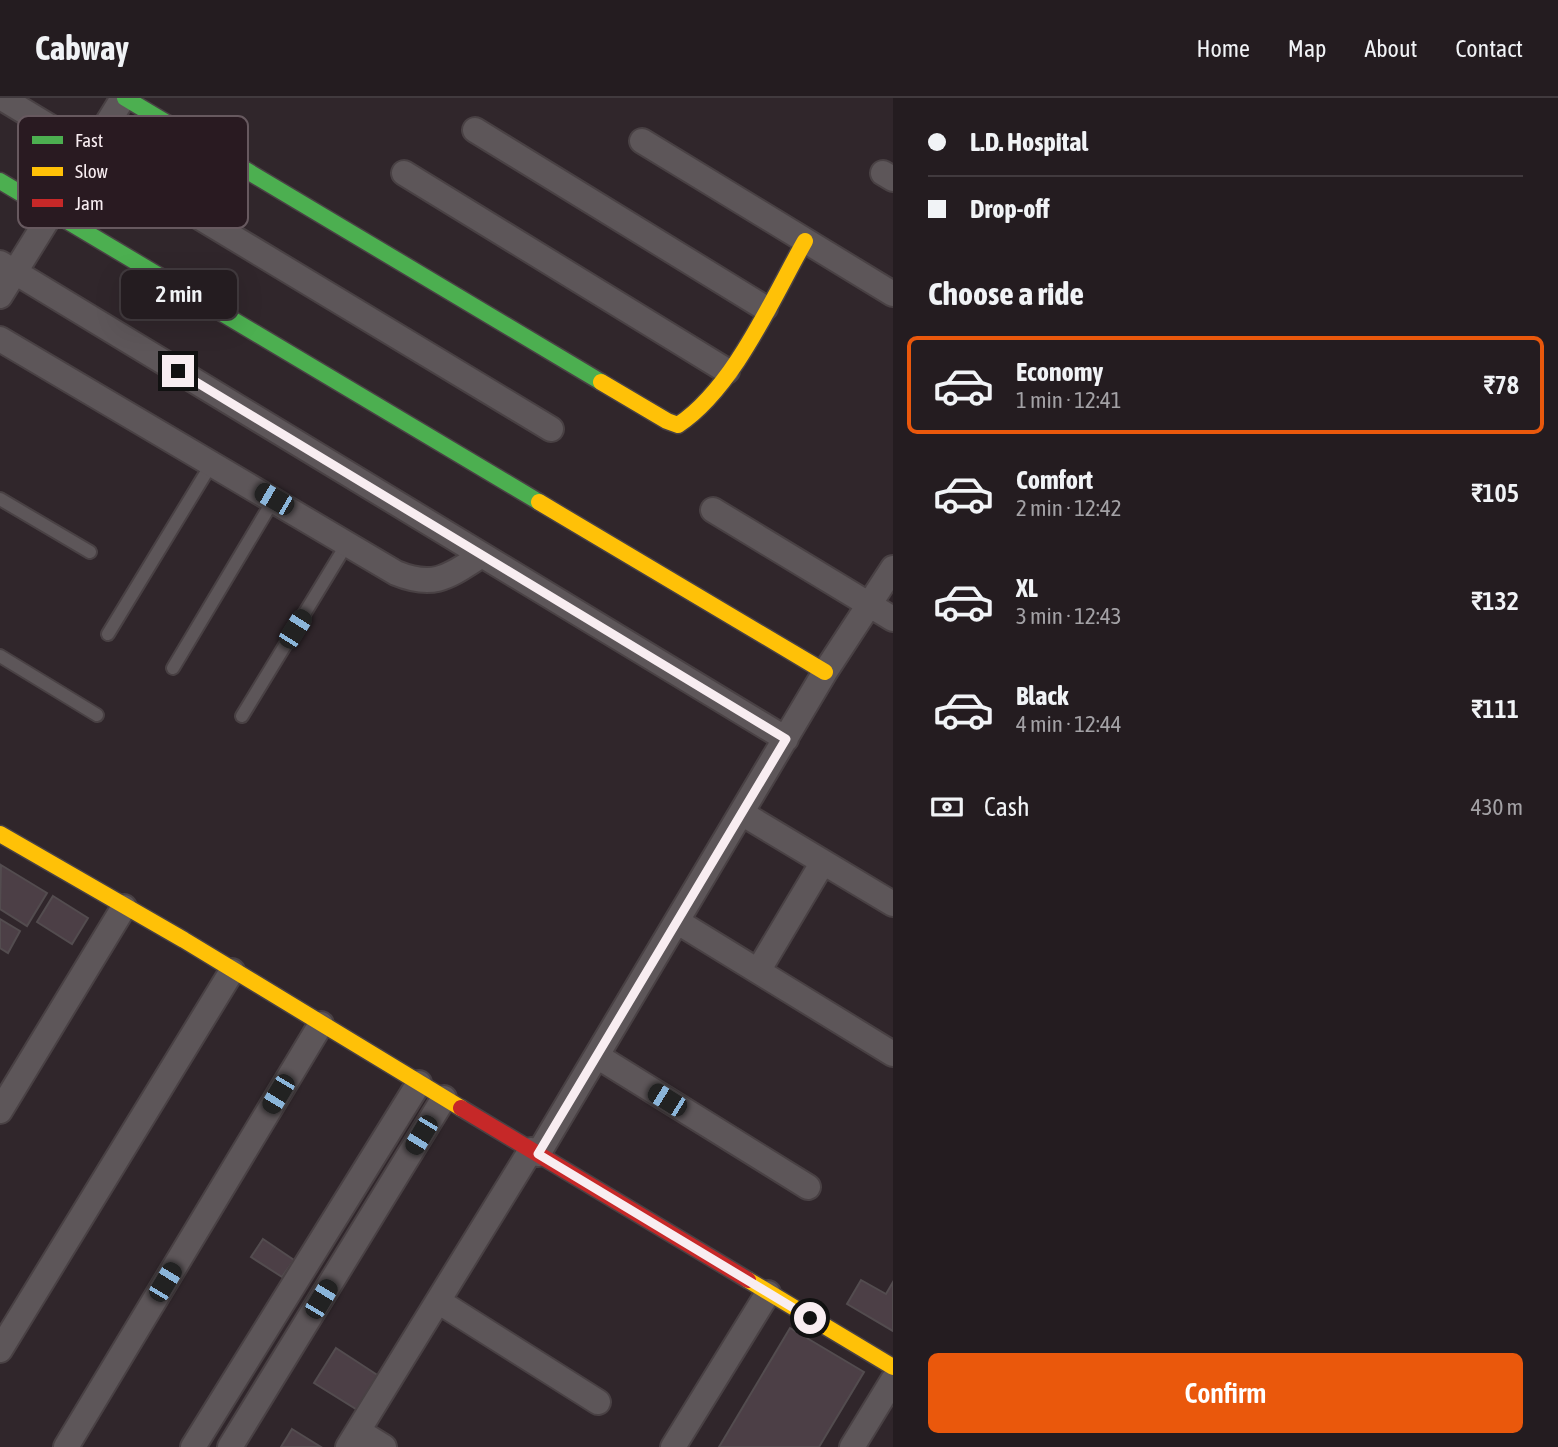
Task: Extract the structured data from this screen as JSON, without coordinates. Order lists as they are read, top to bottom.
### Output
{
  "legend": ["Fast", "Slow", "Jam"],
  "page": {
    "header": "Cabway",
    "nav": [
      "Home",
      "Map",
      "About",
      "Contact"
    ],
    "banner": ["L.D. Hospital", "Drop-off"],
    "heading": "Choose a ride",
    "bubble": "2 min",
    "list": [
      {
        "name": "Economy",
        "note": "1 min · 12:41",
        "value": "₹78"
      },
      {
        "name": "Comfort",
        "note": "2 min · 12:42",
        "value": "₹105"
      },
      {
        "name": "XL",
        "note": "3 min · 12:43",
        "value": "₹132"
      },
      {
        "name": "Black",
        "note": "4 min · 12:44",
        "value": "₹111"
      }
    ],
    "pay": ["Cash", "430 m"],
    "buttons": "Confirm"
  }
}
